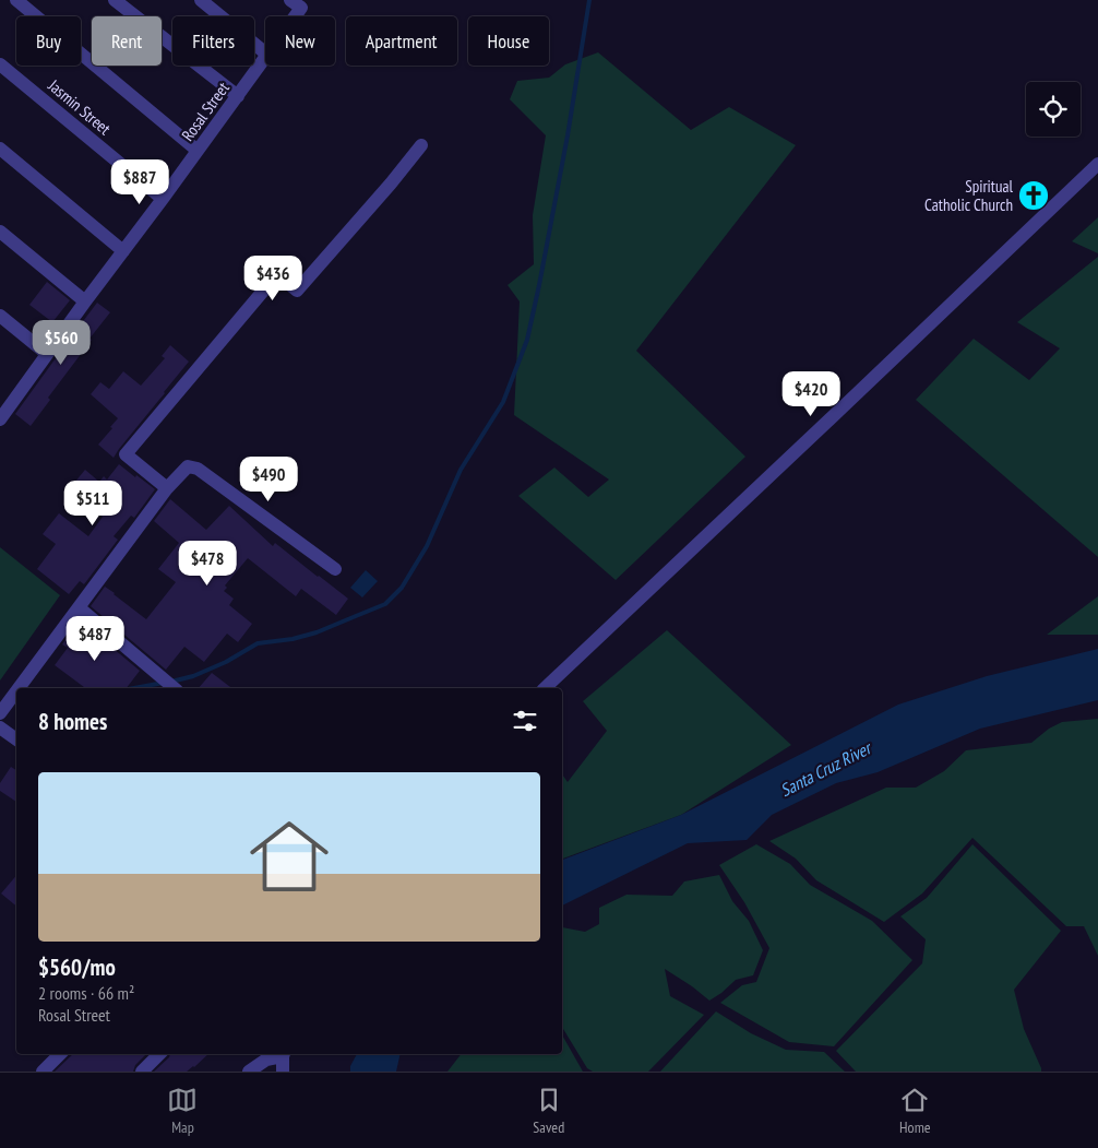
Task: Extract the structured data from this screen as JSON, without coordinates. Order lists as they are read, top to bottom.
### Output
{
  "streets": {
    "street": ["Jasmin Street", "Rosal Street"]
  },
  "crossings": [
    ["Jasmin Street", "Rosal Street"]
  ],
  "water": ["Santa Cruz River"],
  "places": {
    "church": ["Spiritual Catholic Church"]
  },
  "page": {
    "chip": [
      "Buy",
      "Rent",
      "Filters",
      "New",
      "Apartment",
      "House"
    ],
    "price": [
      "$887",
      "$436",
      "$560",
      "$420",
      "$490",
      "$511",
      "$478",
      "$487"
    ],
    "heading": "8 homes",
    "list": [
      {
        "name": "$560/mo",
        "note": "2 rooms · 66 m² · Rosal Street"
      }
    ],
    "tabs": ["Map", "Saved", "Home"]
  }
}
